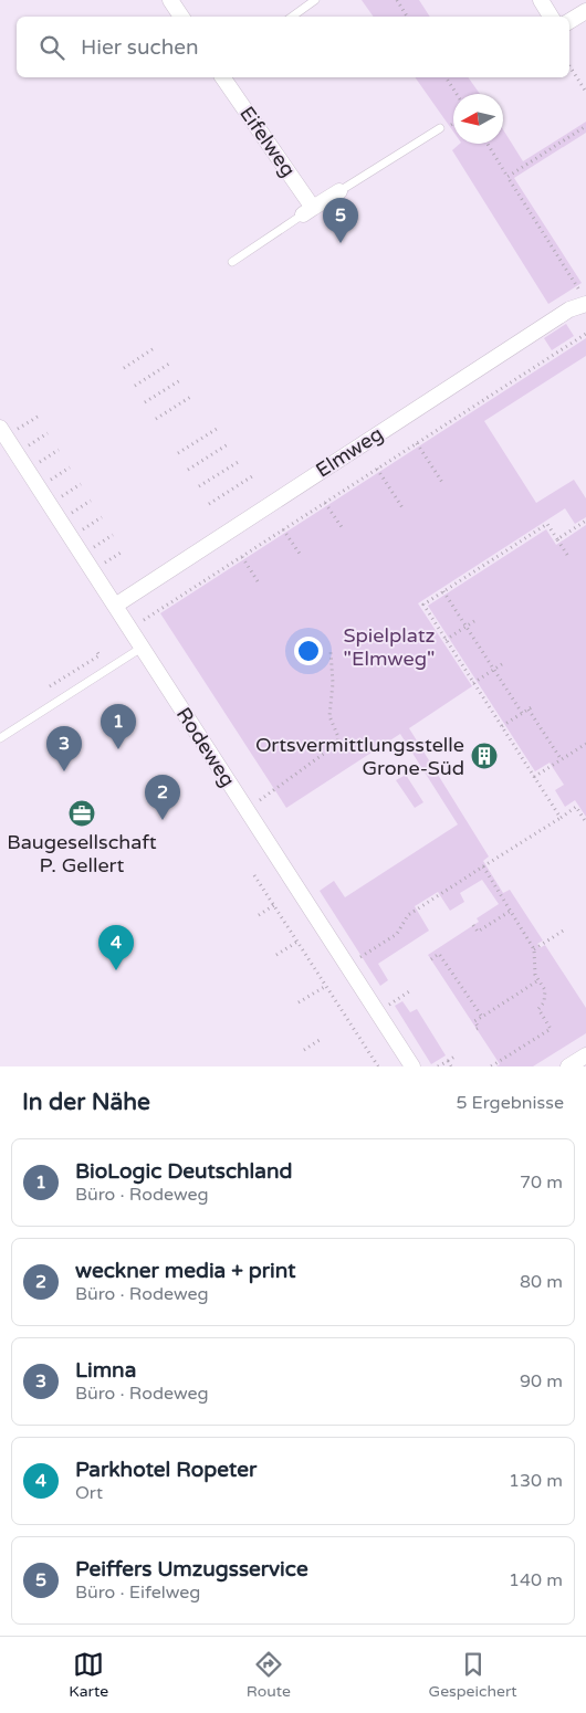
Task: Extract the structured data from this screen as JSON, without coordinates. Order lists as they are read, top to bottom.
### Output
{
  "streets": {
    "street": ["Eifelweg", "Elmweg", "Rodeweg"]
  },
  "crossings": [
    ["Elmweg", "Rodeweg"]
  ],
  "parks": ["Spielplatz \"Elmweg\""],
  "places": {
    "building": ["Ortsvermittlungsstelle Grone-Süd"],
    "office": ["Baugesellschaft P. Gellert"]
  },
  "north": "left",
  "page": {
    "search": "Hier suchen",
    "pins": [
      "5",
      "1",
      "3",
      "2",
      "4"
    ],
    "heading": ["In der Nähe", "5 Ergebnisse"],
    "list": [
      {
        "mark": "1",
        "name": "BioLogic Deutschland",
        "note": "Büro · Rodeweg",
        "value": "70 m"
      },
      {
        "mark": "2",
        "name": "weckner media + print",
        "note": "Büro · Rodeweg",
        "value": "80 m"
      },
      {
        "mark": "3",
        "name": "Limna",
        "note": "Büro · Rodeweg",
        "value": "90 m"
      },
      {
        "mark": "4",
        "name": "Parkhotel Ropeter",
        "note": "Ort",
        "value": "130 m"
      },
      {
        "mark": "5",
        "name": "Peiffers Umzugsservice",
        "note": "Büro · Eifelweg",
        "value": "140 m"
      }
    ],
    "nav": ["Karte", "Route", "Gespeichert"]
  }
}
